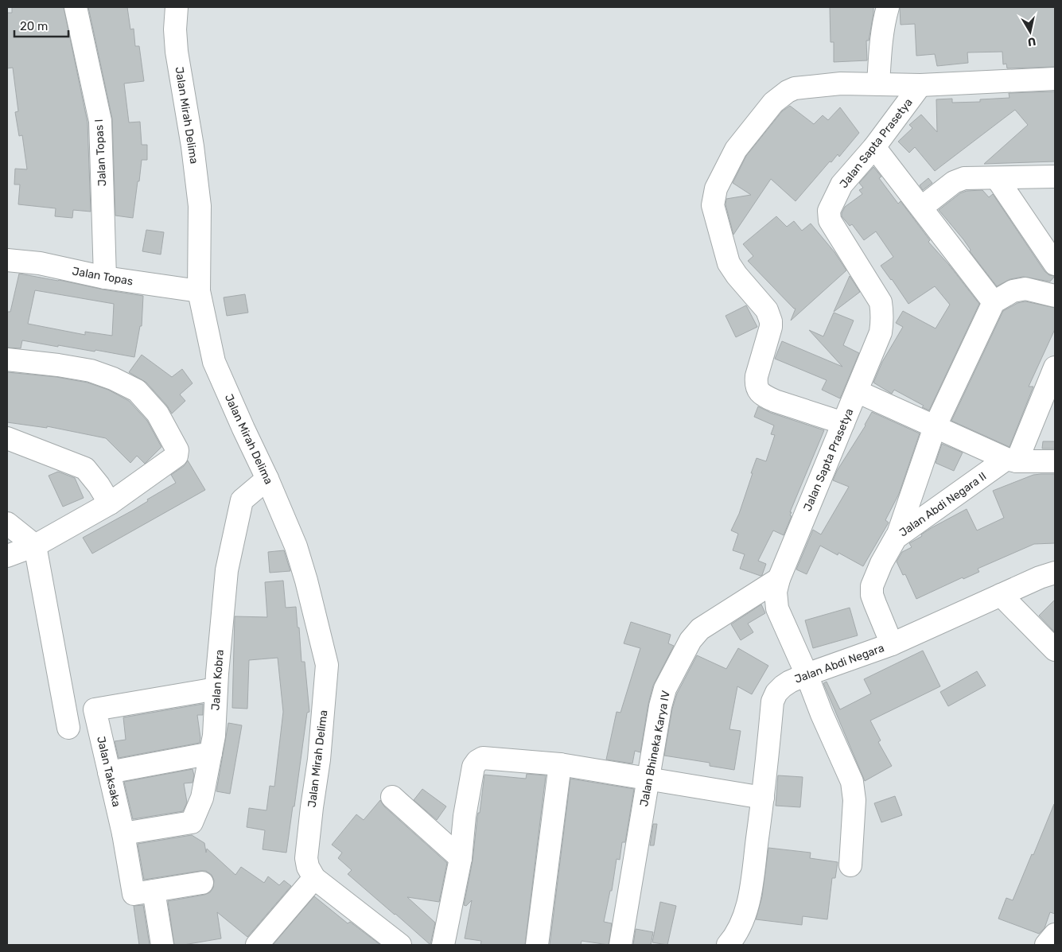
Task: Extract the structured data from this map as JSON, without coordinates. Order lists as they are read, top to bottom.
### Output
{
  "streets": {
    "street": [
      "Jalan Mirah Delima",
      "Jalan Sapta Prasetya",
      "Jalan Topas I",
      "Jalan Topas",
      "Jalan Abdi Negara II",
      "Jalan Abdi Negara",
      "Jalan Kobra",
      "Jalan Bhineka Karya IV",
      "Jalan Taksaka"
    ]
  },
  "crossings": [
    ["Jalan Mirah Delima", "Jalan Topas"],
    ["Jalan Mirah Delima", "Jalan Kobra"],
    ["Jalan Sapta Prasetya", "Jalan Abdi Negara"],
    ["Jalan Sapta Prasetya", "Jalan Bhineka Karya IV"],
    ["Jalan Topas I", "Jalan Topas"],
    ["Jalan Abdi Negara II", "Jalan Abdi Negara"],
    ["Jalan Kobra", "Jalan Taksaka"]
  ],
  "scale_bar": "20 m",
  "north": "bottom"
}
